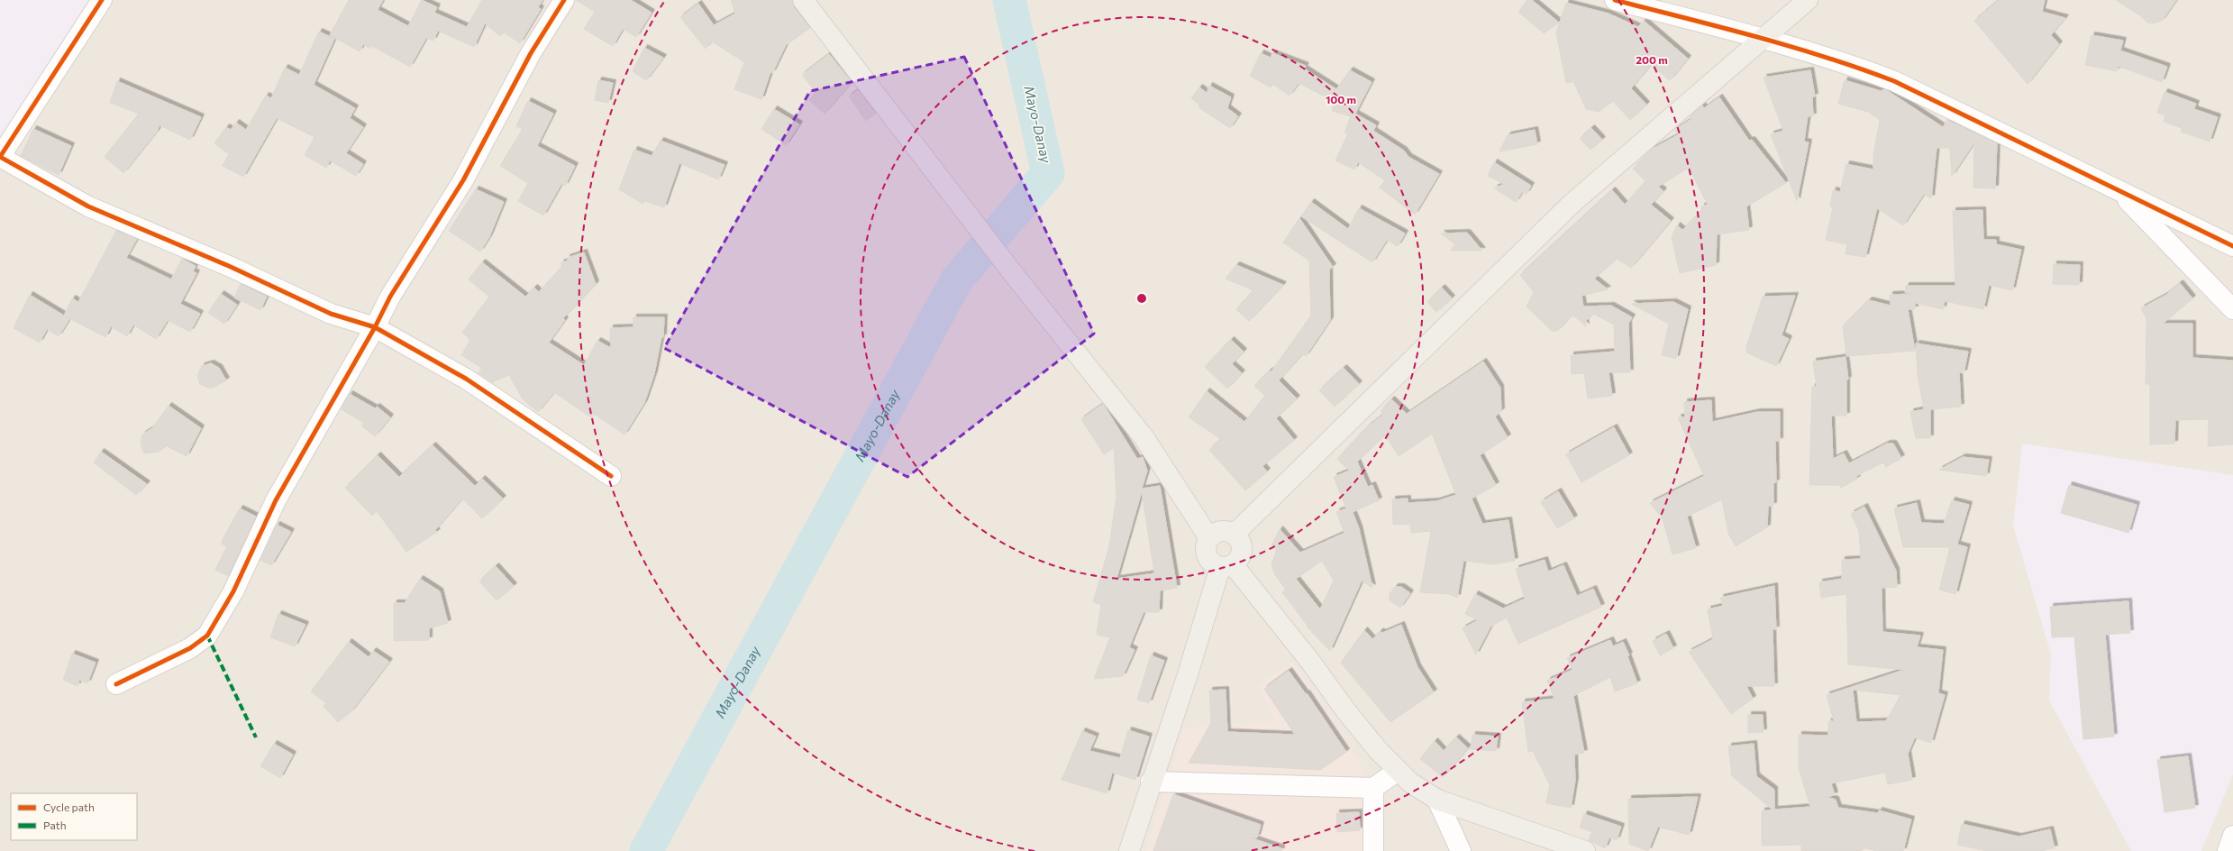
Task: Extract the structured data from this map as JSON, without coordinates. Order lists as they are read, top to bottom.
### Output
{
  "water": ["Mayo-Danay"],
  "legend": ["Cycle path", "Path"],
  "rings": ["200 m", "100 m"]
}
